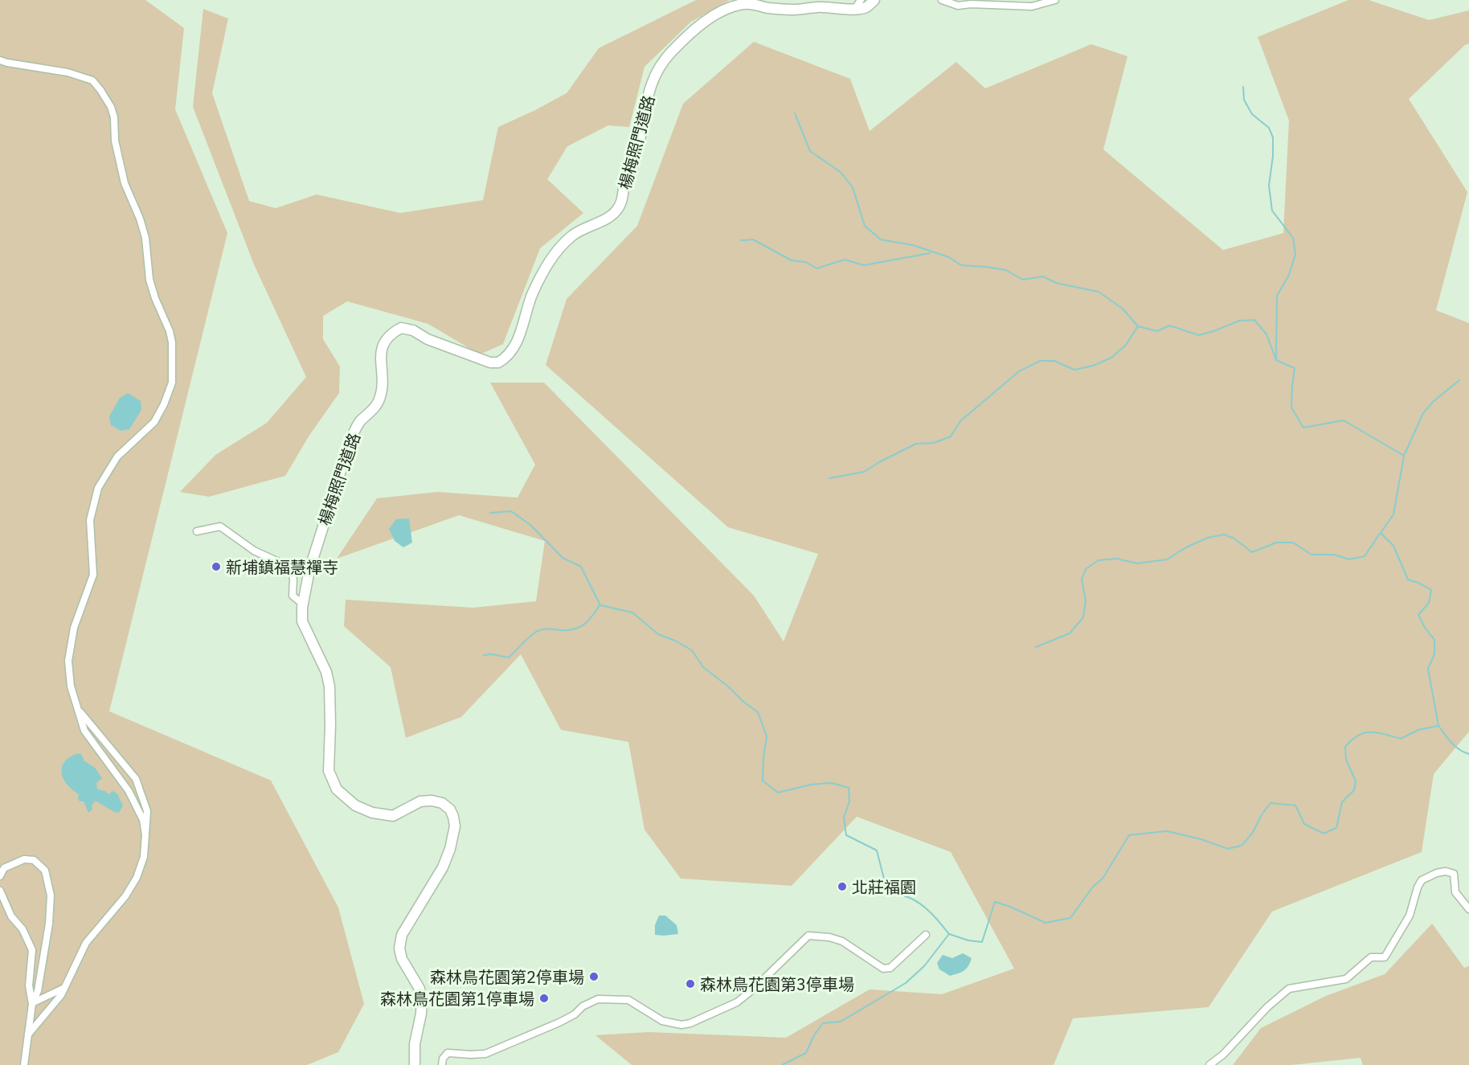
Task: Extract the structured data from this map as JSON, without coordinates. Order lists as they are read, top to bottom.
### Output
{
  "streets": {
    "street": ["楊梅照門道路"]
  },
  "places": [
    "新埔鎮福慧禪寺",
    "北莊福園",
    "森林鳥花園第2停車場",
    "森林鳥花園第3停車場",
    "森林鳥花園第1停車場"
  ]
}
